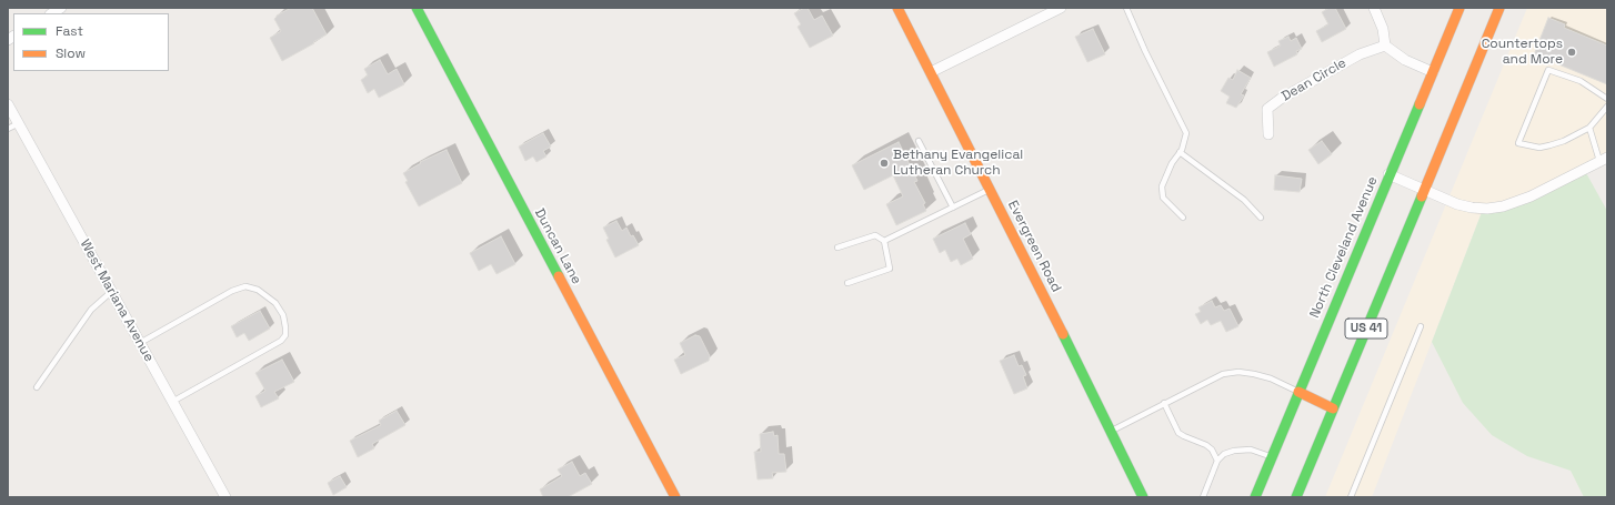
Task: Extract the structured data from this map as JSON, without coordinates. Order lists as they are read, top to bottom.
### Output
{
  "streets": {
    "main road": [
      "Duncan Lane",
      "Evergreen Road",
      "North Cleveland Avenue",
      "US 41"
    ],
    "street": ["Dean Circle", "West Mariana Avenue"]
  },
  "places": ["Countertops and More", "Bethany Evangelical Lutheran Church"],
  "legend": ["Fast", "Slow"]
}
